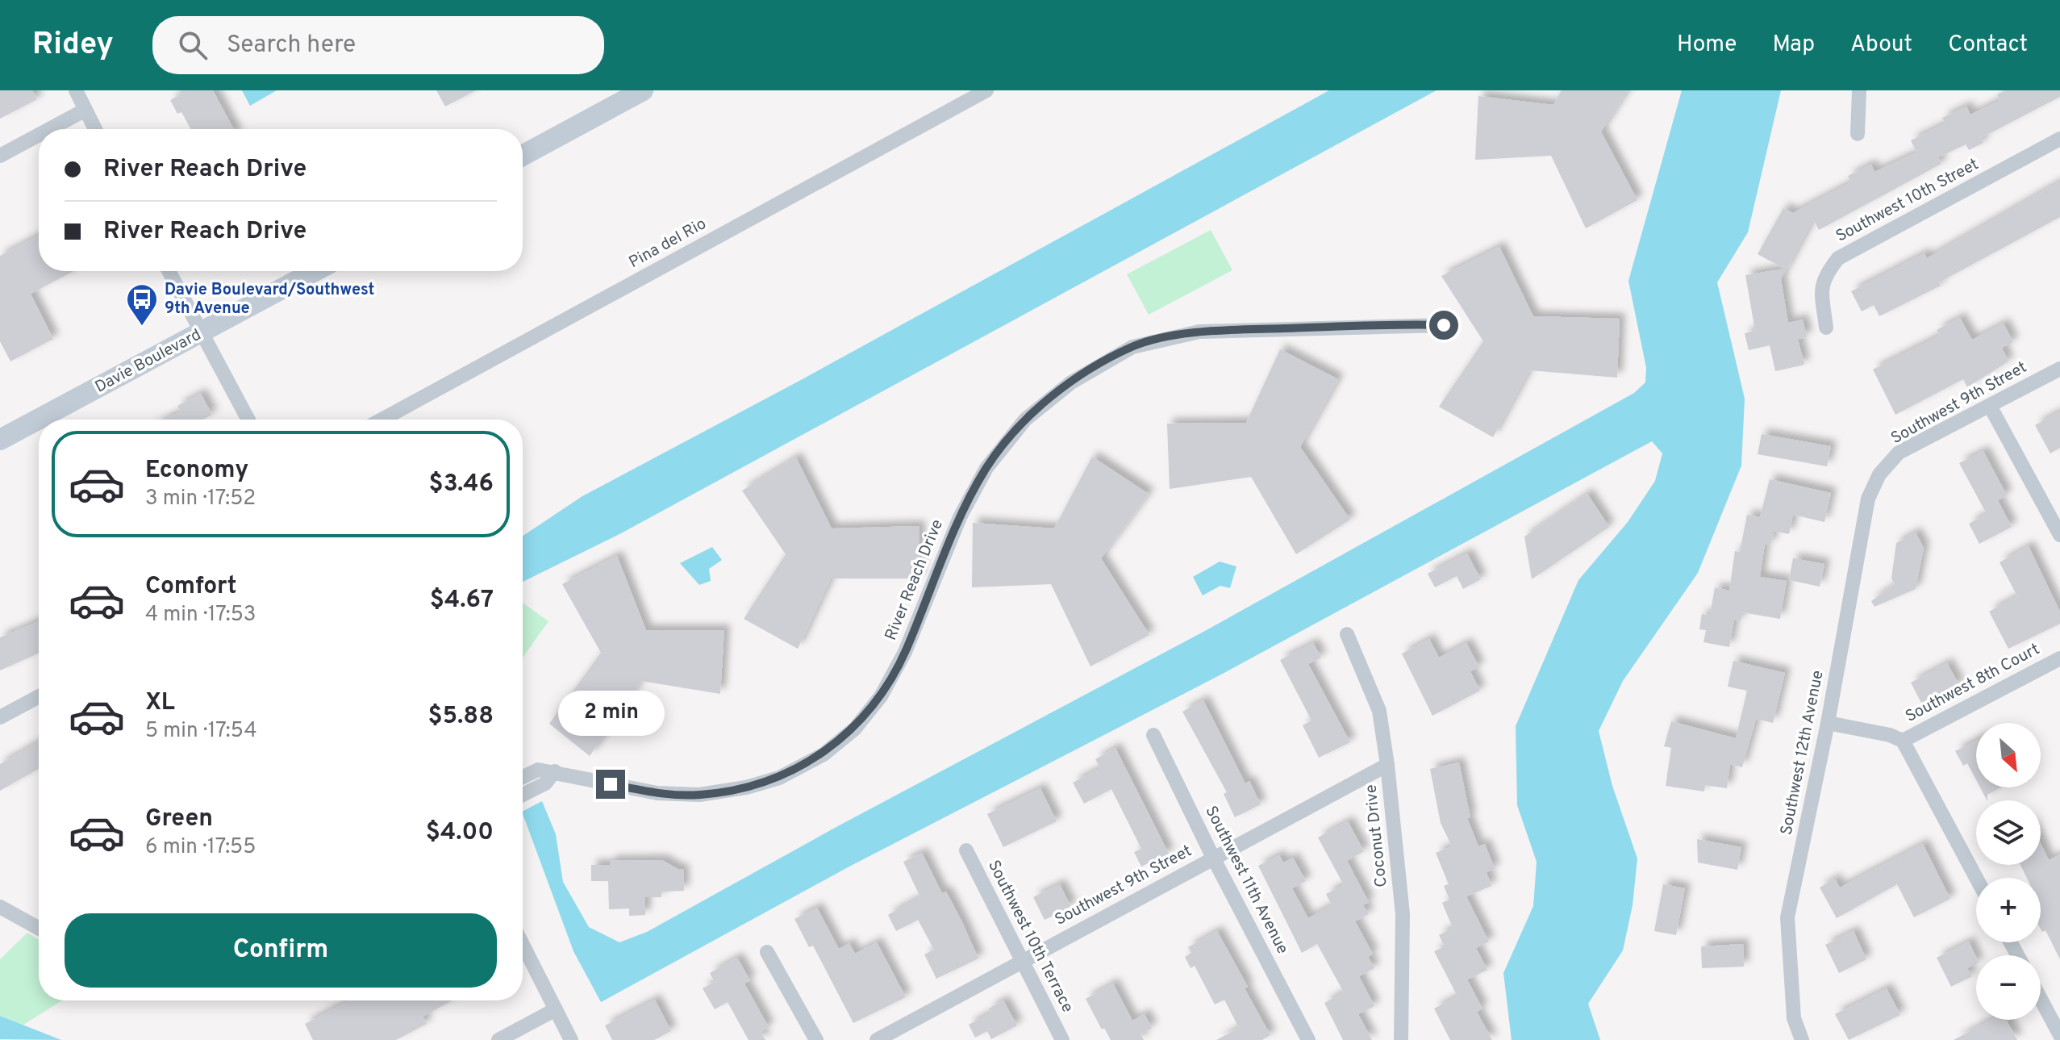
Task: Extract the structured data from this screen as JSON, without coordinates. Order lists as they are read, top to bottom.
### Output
{
  "streets": {
    "main road": ["Davie Boulevard"],
    "street": [
      "Southwest 10th Street",
      "Pina del Rio",
      "Southwest 9th Street",
      "River Reach Drive",
      "Southwest 8th Court",
      "Southwest 12th Avenue",
      "Coconut Drive",
      "Southwest 11th Avenue",
      "Southwest 10th Terrace"
    ]
  },
  "crossings": [
    ["Southwest 9th Street", "Southwest 12th Avenue"],
    ["Southwest 9th Street", "Coconut Drive"],
    ["Southwest 9th Street", "Southwest 11th Avenue"],
    ["Southwest 9th Street", "Southwest 10th Terrace"]
  ],
  "places": {
    "bus stop": ["Davie Boulevard/Southwest 9th Avenue"]
  },
  "north": "bottom right",
  "page": {
    "header": "Ridey",
    "search": "Search here",
    "nav": [
      "Home",
      "Map",
      "About",
      "Contact"
    ],
    "banner": ["River Reach Drive", "River Reach Drive"],
    "list": [
      {
        "name": "Economy",
        "note": "3 min · 17:52",
        "value": "$3.46"
      },
      {
        "name": "Comfort",
        "note": "4 min · 17:53",
        "value": "$4.67"
      },
      {
        "name": "XL",
        "note": "5 min · 17:54",
        "value": "$5.88"
      },
      {
        "name": "Green",
        "note": "6 min · 17:55",
        "value": "$4.00"
      }
    ],
    "bubble": "2 min",
    "map_buttons": ["+", "−"],
    "buttons": "Confirm"
  }
}
